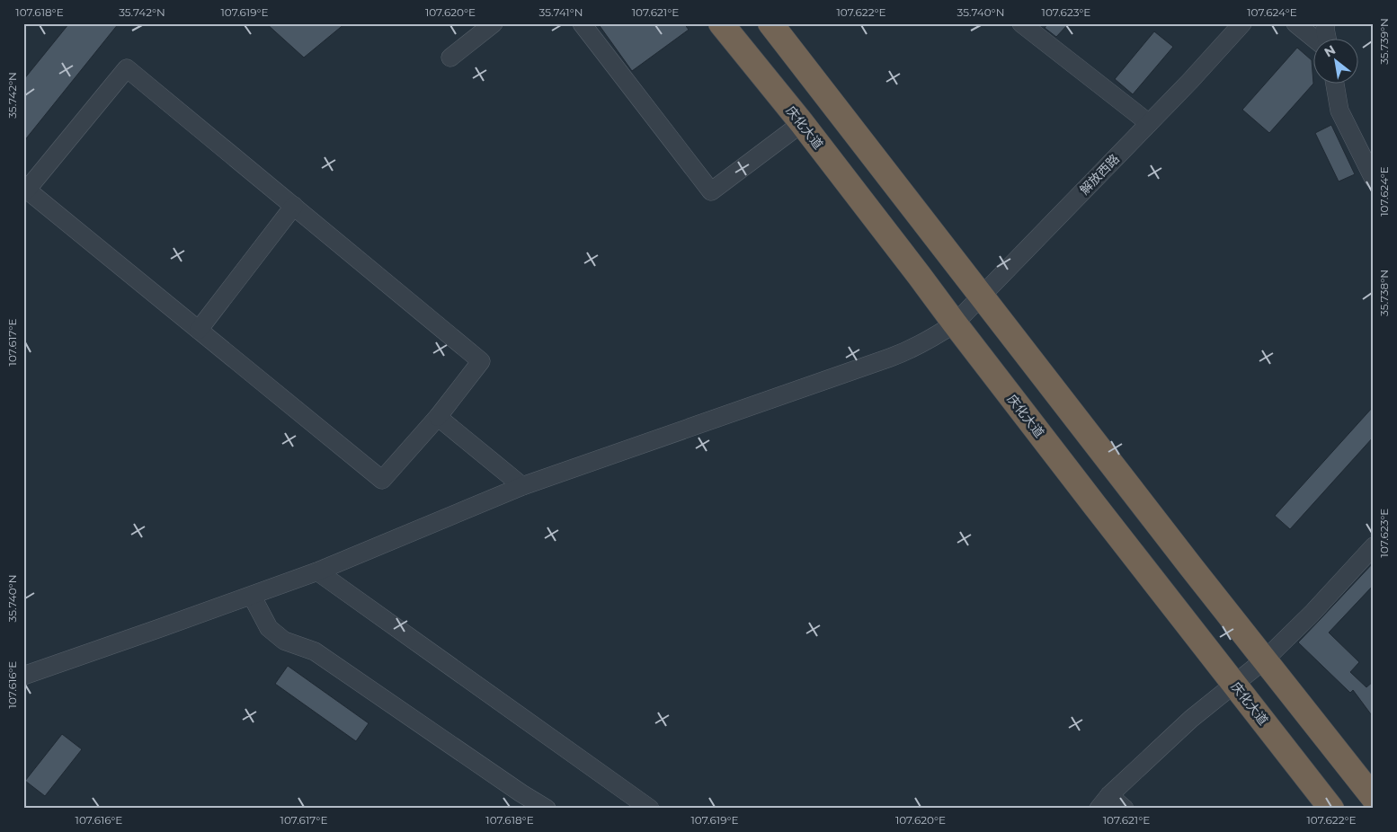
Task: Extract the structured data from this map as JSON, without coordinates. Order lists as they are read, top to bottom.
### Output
{
  "streets": {
    "highway": ["庆化大道"],
    "street": ["解放西路"]
  },
  "crossings": [
    ["庆化大道", "解放西路"]
  ],
  "north": "top left",
  "coordinates": [
    "107.618°E",
    "35.742°N",
    "107.619°E",
    "107.620°E",
    "35.741°N",
    "107.621°E",
    "107.622°E",
    "35.740°N",
    "107.623°E",
    "107.624°E",
    "35.739°N",
    "35.738°N",
    "107.617°E",
    "107.616°E"
  ]
}
